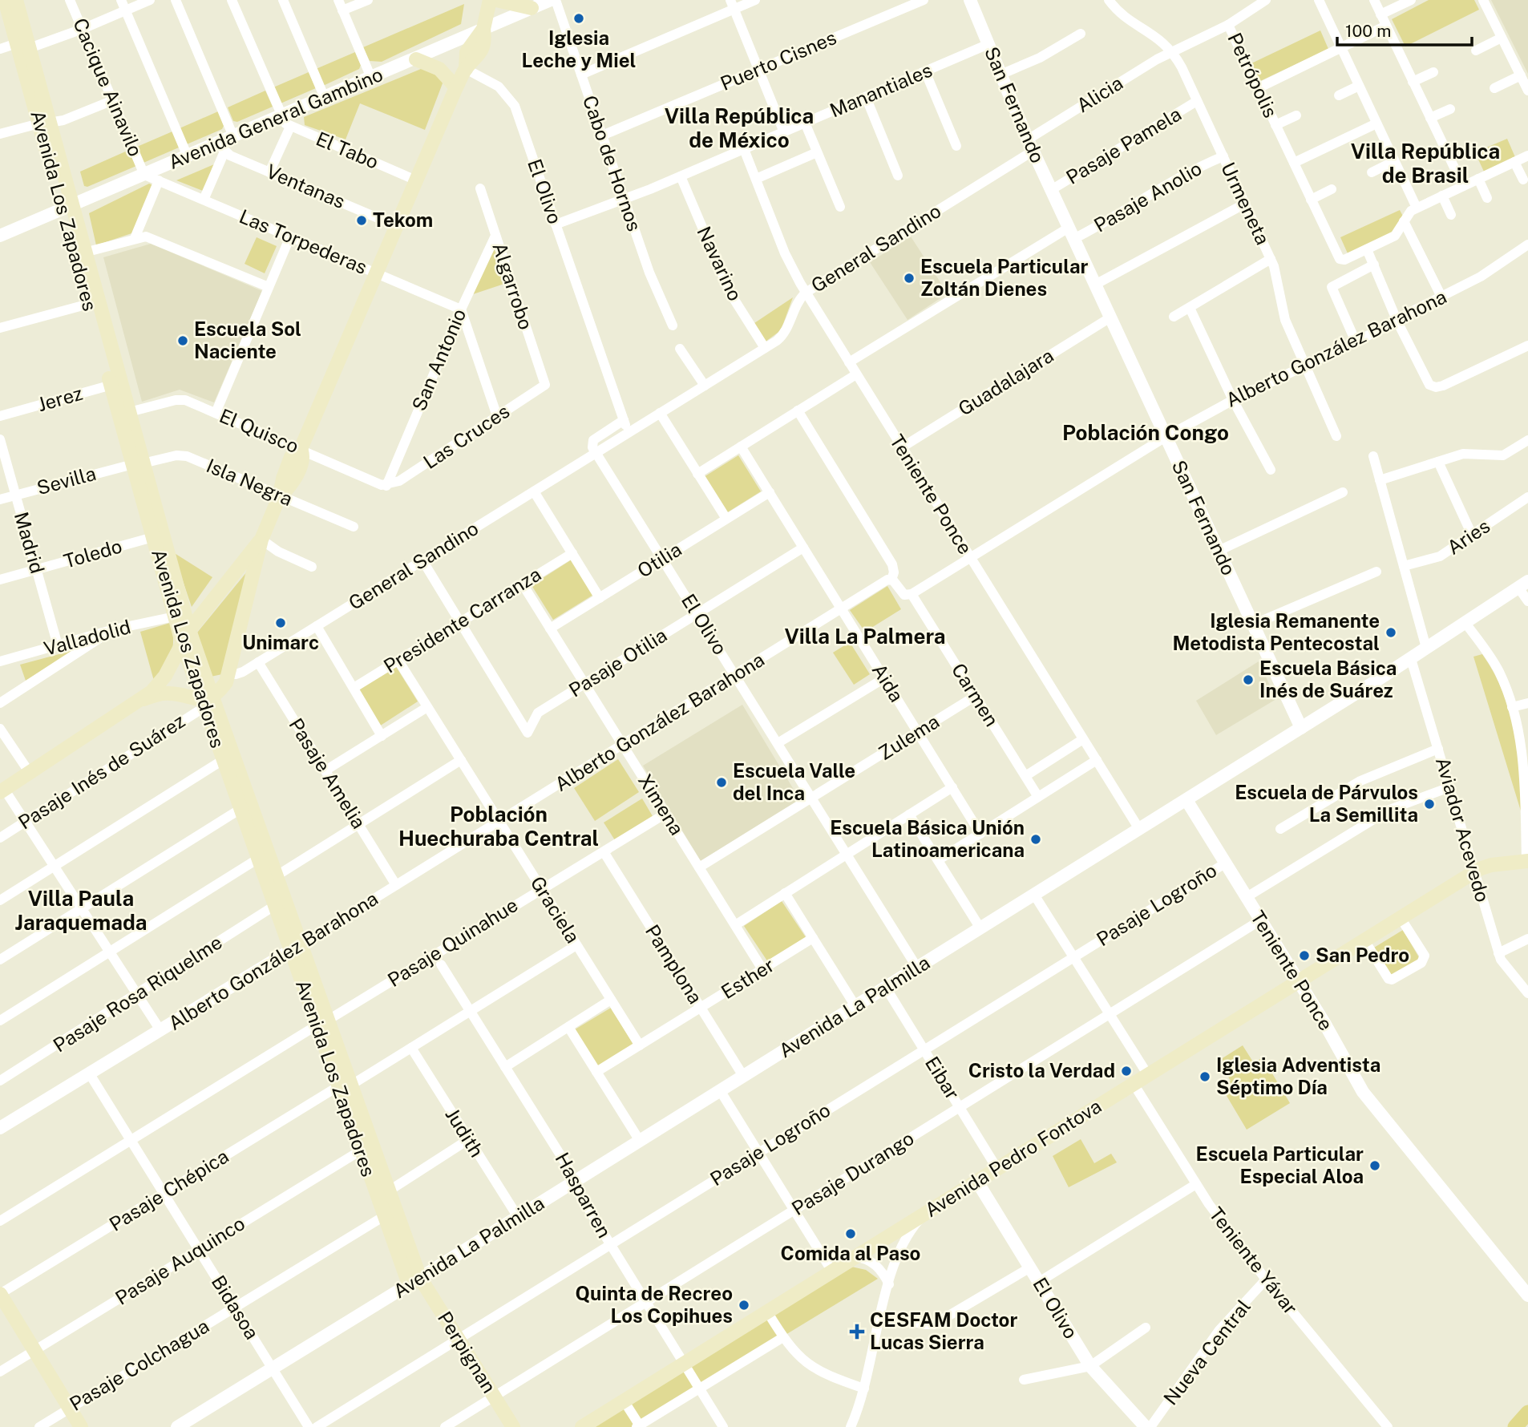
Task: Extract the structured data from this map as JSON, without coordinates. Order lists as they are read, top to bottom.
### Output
{
  "streets": {
    "main road": [
      "Avenida Los Zapadores",
      "General Sandino",
      "Avenida Pedro Fontova",
      "Perpignan"
    ],
    "street": [
      "Puerto Cisnes",
      "Petrópolis",
      "Cacique Ainavilo",
      "Manantiales",
      "Alicia",
      "San Fernando",
      "Avenida General Gambino",
      "Pasaje Pamela",
      "El Tabo",
      "Cabo de Hornos",
      "Ventanas",
      "El Olivo",
      "Pasaje Anolio",
      "Urmeneta",
      "Las Torpederas",
      "Navarino",
      "Algarrobo",
      "Alberto González Barahona",
      "San Antonio",
      "Guadalajara",
      "Jerez",
      "El Quisco",
      "Las Cruces",
      "Sevilla",
      "Isla Negra",
      "Teniente Ponce",
      "Aries",
      "Madrid",
      "Toledo",
      "Otilia",
      "Presidente Carranza",
      "Valladolid",
      "Pasaje Otilia",
      "Aida",
      "Carmen",
      "Zulema",
      "Pasaje Inés de Suárez",
      "Pasaje Amelia",
      "Ximena",
      "Aviador Acevedo",
      "Pasaje Logroño",
      "Graciela",
      "Pasaje Quinahue",
      "Pamplona",
      "Esther",
      "Pasaje Rosa Riquelme",
      "Avenida La Palmilla",
      "Eibar",
      "Judith",
      "Pasaje Durango",
      "Pasaje Chépica",
      "Hasparren",
      "Pasaje Auquinco",
      "Teniente Yávar",
      "Bidasoa",
      "Nueva Central",
      "Pasaje Colchagua"
    ]
  },
  "crossings": [
    ["Puerto Cisnes", "Cabo de Hornos"],
    ["Petrópolis", "Alicia"],
    ["Cacique Ainavilo", "Avenida General Gambino"],
    ["Cacique Ainavilo", "Las Torpederas"],
    ["Manantiales", "San Fernando"],
    ["Manantiales", "Cabo de Hornos"],
    ["Manantiales", "El Olivo"],
    ["Manantiales", "Navarino"],
    ["Manantiales", "Teniente Ponce"],
    ["Alicia", "San Fernando"],
    ["Alicia", "Urmeneta"],
    ["Alicia", "General Sandino"],
    ["San Fernando", "Pasaje Pamela"],
    ["San Fernando", "Pasaje Anolio"],
    ["San Fernando", "General Sandino"],
    ["San Fernando", "Alberto González Barahona"],
    ["San Fernando", "Guadalajara"],
    ["San Fernando", "Avenida La Palmilla"],
    ["Avenida General Gambino", "El Tabo"],
    ["Avenida General Gambino", "Ventanas"],
    ["Avenida General Gambino", "Avenida Los Zapadores"],
    ["Avenida General Gambino", "Las Torpederas"],
    ["Pasaje Pamela", "Urmeneta"],
    ["El Olivo", "General Sandino"],
    ["El Olivo", "Alberto González Barahona"],
    ["El Olivo", "Otilia"],
    ["El Olivo", "Pasaje Otilia"],
    ["El Olivo", "Zulema"],
    ["El Olivo", "Avenida La Palmilla"],
    ["El Olivo", "Avenida Pedro Fontova"],
    ["Pasaje Anolio", "Urmeneta"],
    ["Urmeneta", "Alberto González Barahona"],
    ["Avenida Los Zapadores", "General Sandino"],
    ["Avenida Los Zapadores", "Alberto González Barahona"],
    ["Avenida Los Zapadores", "Jerez"],
    ["Avenida Los Zapadores", "El Quisco"],
    ["Avenida Los Zapadores", "Sevilla"],
    ["Avenida Los Zapadores", "Isla Negra"],
    ["Avenida Los Zapadores", "Toledo"],
    ["Avenida Los Zapadores", "Valladolid"],
    ["Avenida Los Zapadores", "Pasaje Inés de Suárez"],
    ["Avenida Los Zapadores", "Pasaje Quinahue"],
    ["Avenida Los Zapadores", "Pasaje Rosa Riquelme"],
    ["Avenida Los Zapadores", "Avenida La Palmilla"],
    ["Avenida Los Zapadores", "Pasaje Chépica"],
    ["Avenida Los Zapadores", "Pasaje Auquinco"],
    ["Avenida Los Zapadores", "Perpignan"],
    ["Avenida Los Zapadores", "Pasaje Colchagua"],
    ["Las Torpederas", "San Antonio"],
    ["General Sandino", "Navarino"],
    ["General Sandino", "Teniente Ponce"],
    ["General Sandino", "Pasaje Inés de Suárez"],
    ["General Sandino", "Pasaje Amelia"],
    ["Algarrobo", "San Antonio"],
    ["Algarrobo", "Las Cruces"],
    ["Alberto González Barahona", "Teniente Ponce"],
    ["Alberto González Barahona", "Aida"],
    ["Alberto González Barahona", "Carmen"],
    ["Alberto González Barahona", "Pasaje Amelia"],
    ["Alberto González Barahona", "Ximena"],
    ["Alberto González Barahona", "Graciela"],
    ["Alberto González Barahona", "Bidasoa"],
    ["San Antonio", "El Quisco"],
    ["San Antonio", "Las Cruces"],
    ["Guadalajara", "Teniente Ponce"],
    ["El Quisco", "Las Cruces"],
    ["Sevilla", "Isla Negra"],
    ["Sevilla", "Madrid"],
    ["Teniente Ponce", "Pasaje Logroño"],
    ["Teniente Ponce", "Avenida La Palmilla"],
    ["Teniente Ponce", "Avenida Pedro Fontova"],
    ["Teniente Ponce", "Pasaje Durango"],
    ["Madrid", "Toledo"],
    ["Madrid", "Valladolid"],
    ["Otilia", "Aida"],
    ["Otilia", "Ximena"],
    ["Presidente Carranza", "Pasaje Otilia"],
    ["Presidente Carranza", "Ximena"],
    ["Presidente Carranza", "Graciela"],
    ["Pasaje Otilia", "Aida"],
    ["Pasaje Otilia", "Ximena"],
    ["Aida", "Zulema"],
    ["Carmen", "Zulema"],
    ["Zulema", "Ximena"],
    ["Ximena", "Pasaje Quinahue"],
    ["Ximena", "Esther"],
    ["Aviador Acevedo", "Avenida La Palmilla"],
    ["Aviador Acevedo", "Avenida Pedro Fontova"],
    ["Pasaje Logroño", "Eibar"],
    ["Pasaje Logroño", "Hasparren"],
    ["Pasaje Logroño", "Perpignan"],
    ["Graciela", "Pasaje Quinahue"],
    ["Graciela", "Esther"],
    ["Graciela", "Pasaje Chépica"],
    ["Pasaje Quinahue", "Pamplona"],
    ["Pasaje Quinahue", "Bidasoa"],
    ["Pamplona", "Esther"],
    ["Pamplona", "Avenida La Palmilla"],
    ["Avenida La Palmilla", "Eibar"],
    ["Avenida La Palmilla", "Judith"],
    ["Avenida La Palmilla", "Hasparren"],
    ["Avenida La Palmilla", "Bidasoa"],
    ["Avenida La Palmilla", "Perpignan"],
    ["Eibar", "Avenida Pedro Fontova"],
    ["Eibar", "Pasaje Durango"],
    ["Judith", "Pasaje Chépica"],
    ["Avenida Pedro Fontova", "Hasparren"],
    ["Avenida Pedro Fontova", "Teniente Yávar"],
    ["Pasaje Durango", "Hasparren"],
    ["Pasaje Durango", "Perpignan"],
    ["Pasaje Chépica", "Hasparren"],
    ["Pasaje Chépica", "Bidasoa"],
    ["Pasaje Auquinco", "Bidasoa"],
    ["Teniente Yávar", "Nueva Central"],
    ["Bidasoa", "Pasaje Colchagua"]
  ],
  "districts": [
    "Villa República de México",
    "Villa República de Brasil",
    "Población Congo",
    "Villa La Palmera",
    "Población Huechuraba Central",
    "Villa Paula Jaraquemada"
  ],
  "places": {
    "other": [
      "Iglesia Leche y Miel",
      "Tekom",
      "Escuela Particular Zoltán Dienes",
      "Escuela Sol Naciente",
      "Unimarc",
      "Iglesia Remanente Metodista Pentecostal",
      "Escuela Básica Inés de Suárez",
      "Escuela Valle del Inca",
      "Escuela de Párvulos La Semillita",
      "Escuela Básica Unión Latinoamericana",
      "San Pedro",
      "Cristo la Verdad",
      "Iglesia Adventista Séptimo Día",
      "Escuela Particular Especial Aloa",
      "Comida al Paso",
      "Quinta de Recreo Los Copihues"
    ],
    "health": ["CESFAM Doctor Lucas Sierra"]
  },
  "scale_bar": "100 m"
}
